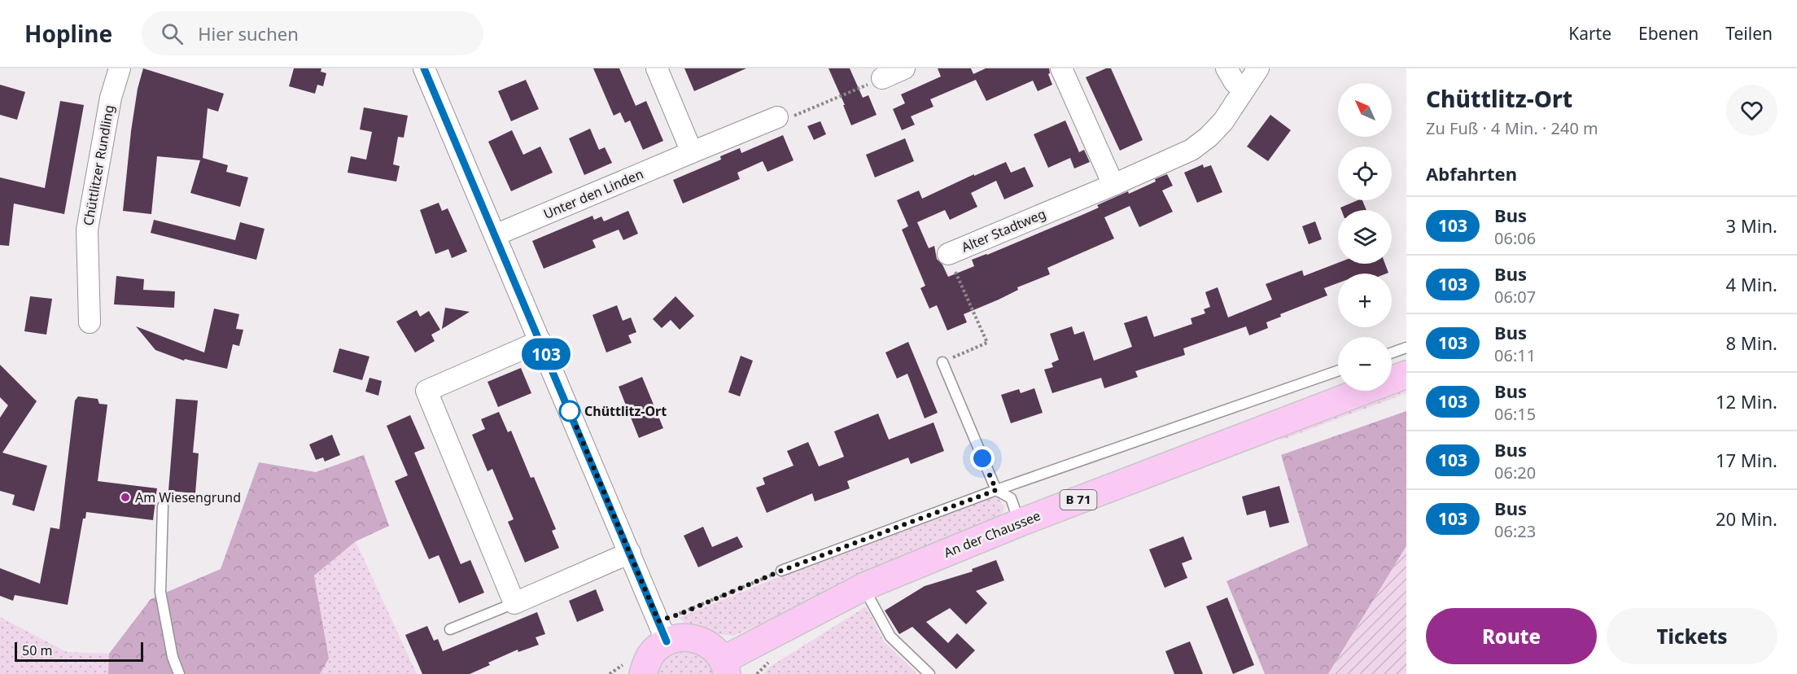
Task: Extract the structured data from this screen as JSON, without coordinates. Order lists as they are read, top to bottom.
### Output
{
  "streets": {
    "main road": ["B 71", "An der Chaussee"],
    "street": ["Chüttlitzer Rundling", "Unter den Linden", "Alter Stadtweg"]
  },
  "crossings": [
    ["B 71", "An der Chaussee"]
  ],
  "places": ["Chüttlitz-Ort", "Am Wiesengrund"],
  "lines": ["bus line 103"],
  "scale_bar": "50 m",
  "north": "top left",
  "page": {
    "header": "Hopline",
    "search": "Hier suchen",
    "nav": ["Karte", "Ebenen", "Teilen"],
    "on_map": "103",
    "heading": [
      ["Chüttlitz-Ort", "Zu Fuß · 4 Min. · 240 m"],
      "Abfahrten"
    ],
    "map_buttons": ["+", "−"],
    "list": [
      {
        "mark": "103",
        "name": "Bus",
        "note": "06:06",
        "value": "3 Min."
      },
      {
        "mark": "103",
        "name": "Bus",
        "note": "06:07",
        "value": "4 Min."
      },
      {
        "mark": "103",
        "name": "Bus",
        "note": "06:11",
        "value": "8 Min."
      },
      {
        "mark": "103",
        "name": "Bus",
        "note": "06:15",
        "value": "12 Min."
      },
      {
        "mark": "103",
        "name": "Bus",
        "note": "06:20",
        "value": "17 Min."
      },
      {
        "mark": "103",
        "name": "Bus",
        "note": "06:23",
        "value": "20 Min."
      }
    ],
    "buttons": ["Route", "Tickets"],
    "scale": "50 m"
  }
}
